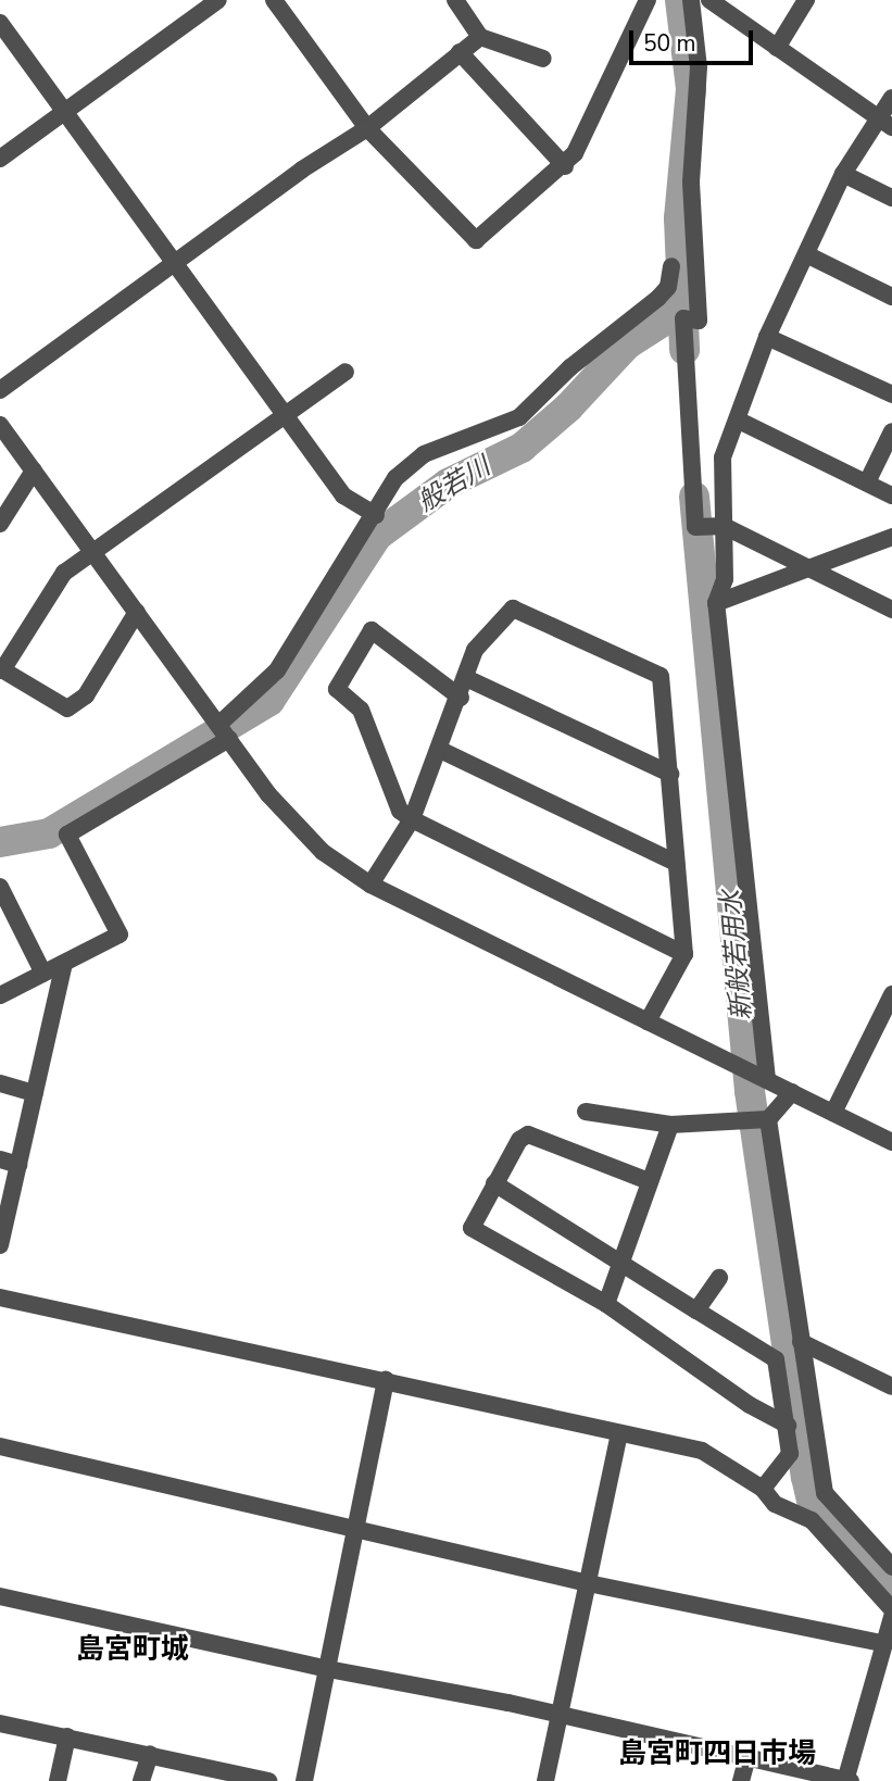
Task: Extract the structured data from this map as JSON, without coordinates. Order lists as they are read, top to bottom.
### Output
{
  "districts": ["島宮町城", "島宮町四日市場"],
  "water": ["般若川", "新般若用水"],
  "scale_bar": "50 m"
}
